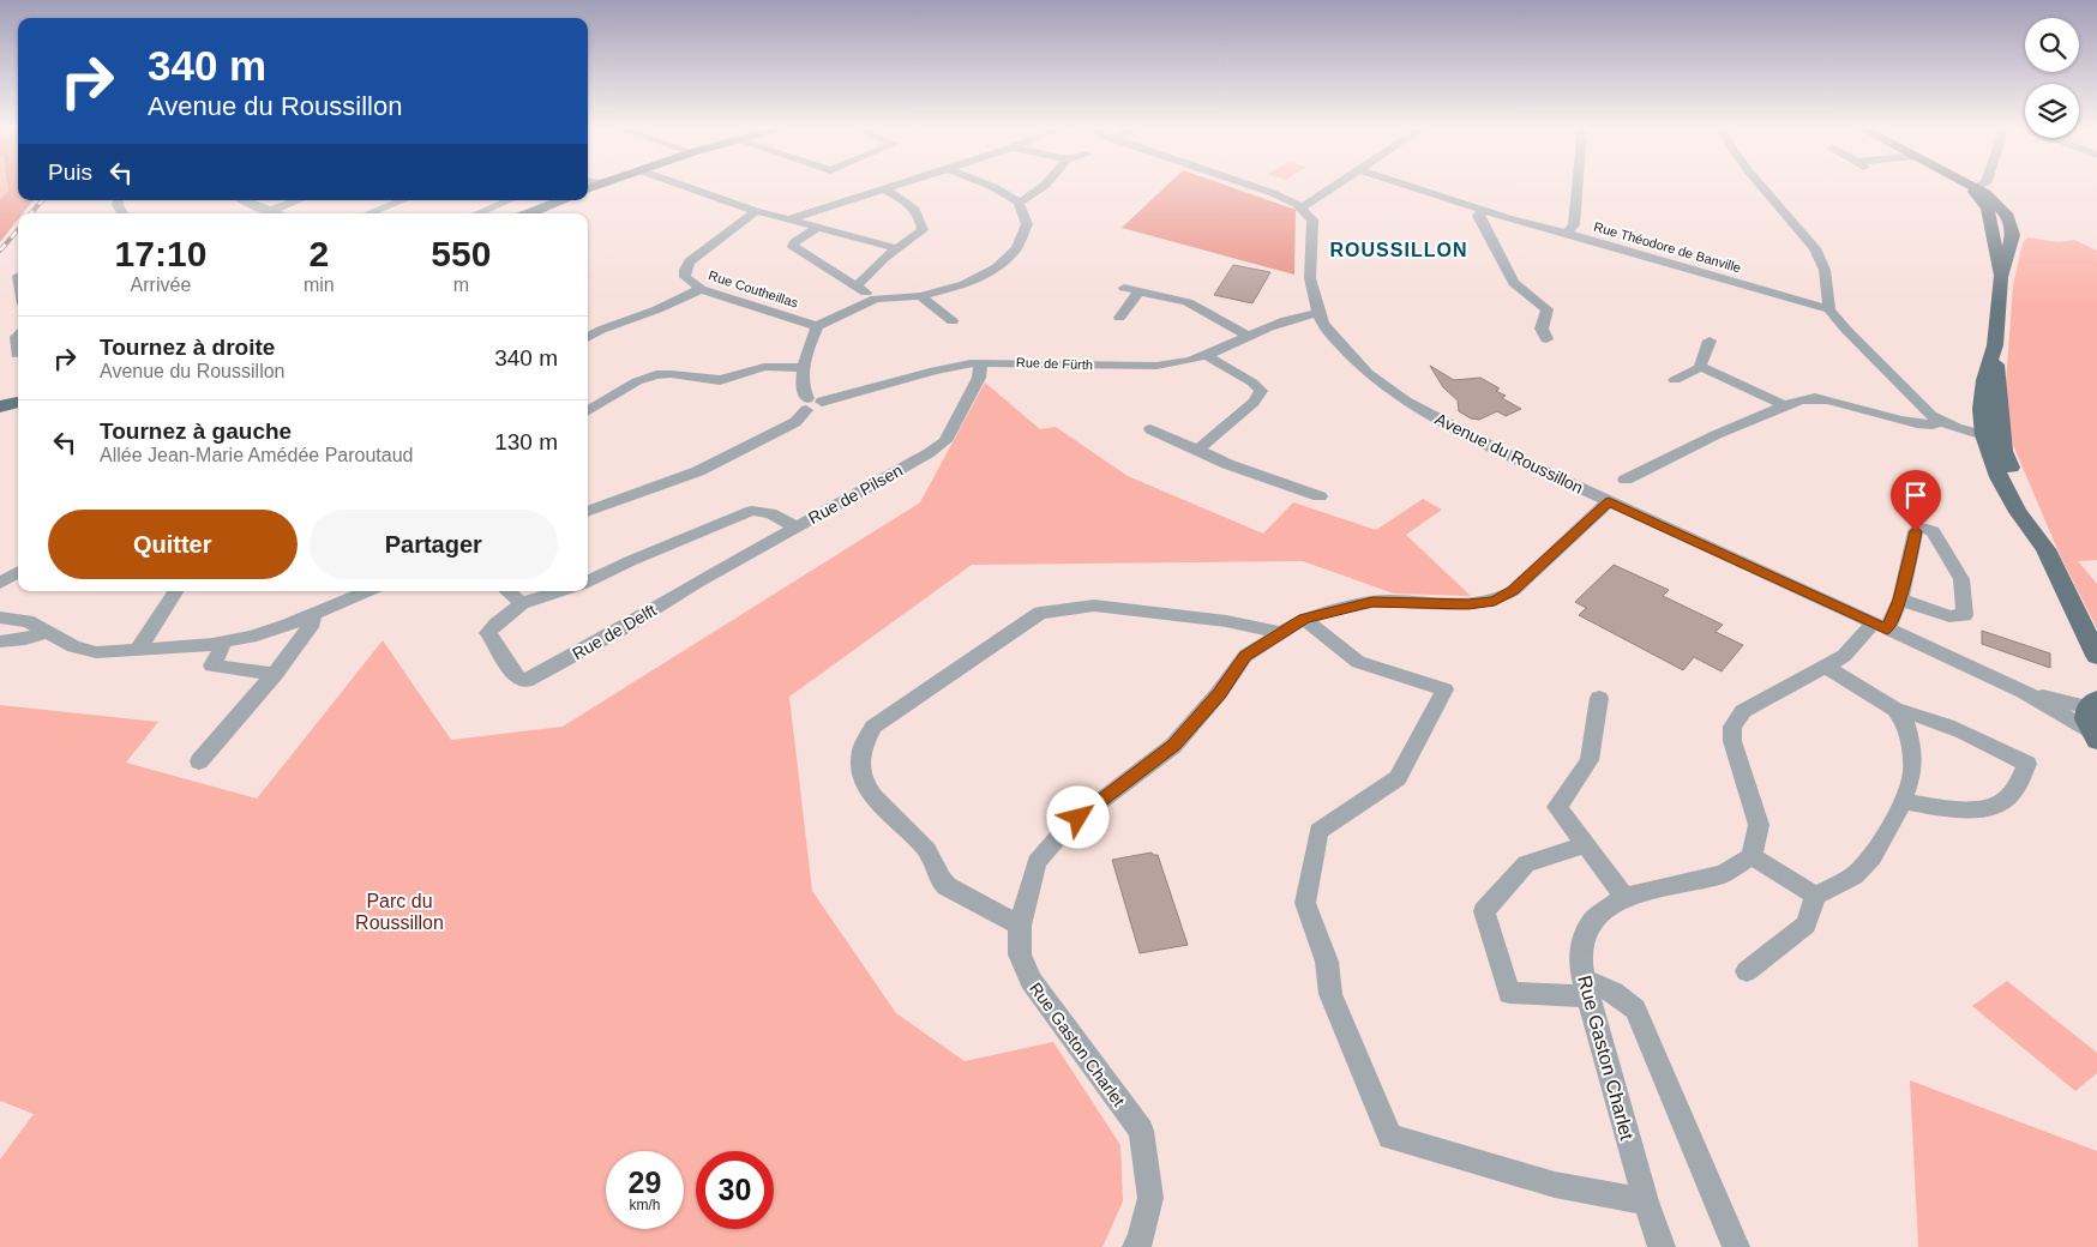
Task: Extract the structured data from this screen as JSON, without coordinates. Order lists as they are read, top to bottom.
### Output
{
  "streets": {
    "street": [
      "Rue Théodore de Banville",
      "Rue Coutheillas",
      "Rue de Fürth",
      "Avenue du Roussillon",
      "Rue de Pilsen",
      "Rue de Delft",
      "Rue Gaston Charlet"
    ]
  },
  "crossings": [
    ["Rue de Fürth", "Avenue du Roussillon"],
    ["Rue de Fürth", "Rue de Pilsen"],
    ["Avenue du Roussillon", "Rue Gaston Charlet"],
    ["Rue de Pilsen", "Rue de Delft"]
  ],
  "districts": ["ROUSSILLON"],
  "parks": ["Parc du Roussillon"],
  "page": {
    "turn": ["340 m", "Avenue du Roussillon"],
    "then": "Puis",
    "eta": [
      "17:10",
      "Arrivée",
      "2",
      "min",
      "550",
      "m"
    ],
    "list": [
      {
        "name": "Tournez à droite",
        "note": "Avenue du Roussillon",
        "value": "340 m"
      },
      {
        "name": "Tournez à gauche",
        "note": "Allée Jean-Marie Amédée Paroutaud",
        "value": "130 m"
      }
    ],
    "buttons": ["Quitter", "Partager"],
    "speed": "29 km/h",
    "limit": "30"
  }
}
